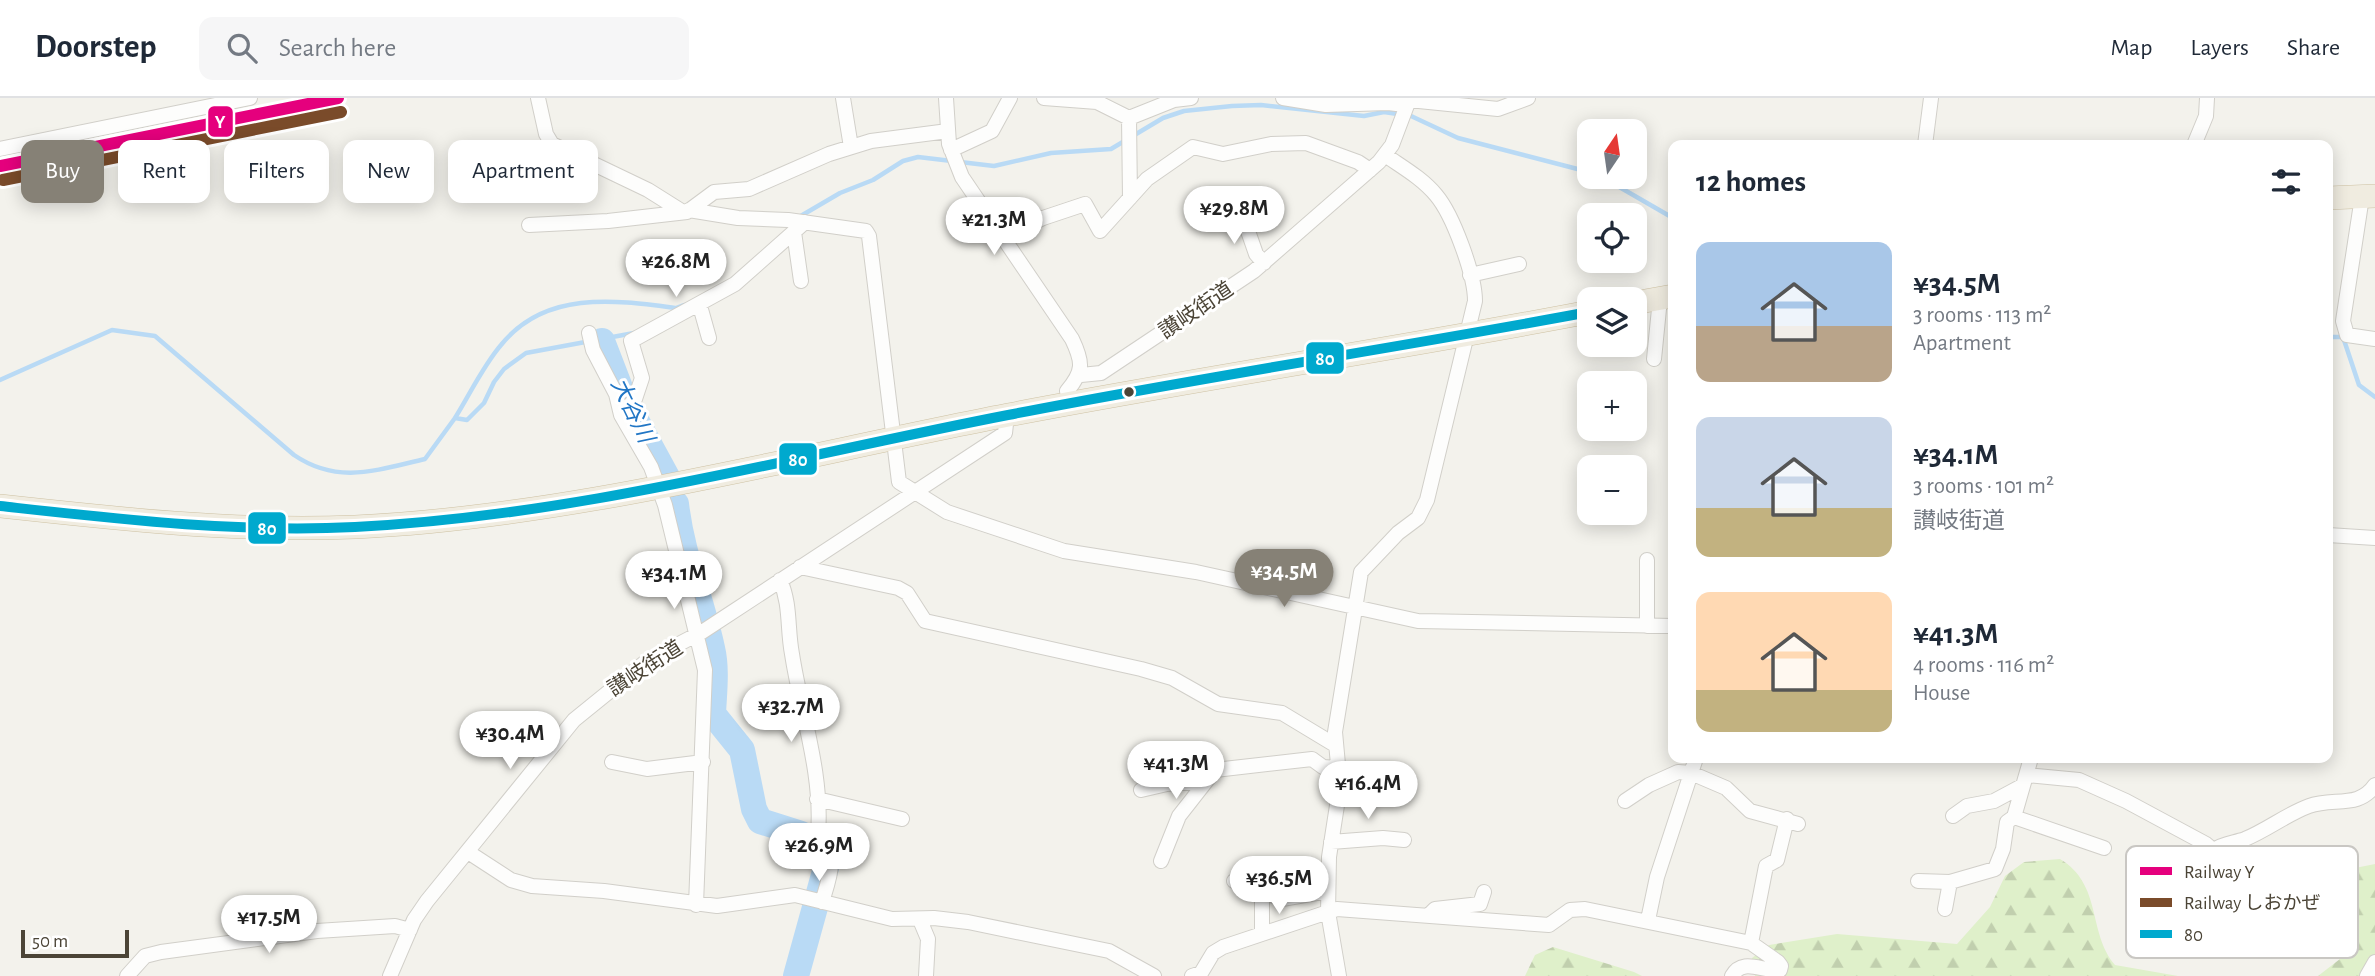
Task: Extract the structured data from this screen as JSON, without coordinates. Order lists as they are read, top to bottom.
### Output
{
  "streets": {
    "street": ["讃岐街道"]
  },
  "water": ["大谷川"],
  "lines": ["rail line Y", "rail line しおかぜ", "transit line 80"],
  "legend": ["Railway Y", "Railway しおかぜ", "80"],
  "scale_bar": "50 m",
  "north": "top",
  "page": {
    "header": "Doorstep",
    "search": "Search here",
    "nav": ["Map", "Layers", "Share"],
    "map_buttons": ["+", "−"],
    "chip": [
      "Buy",
      "Rent",
      "Filters",
      "New",
      "Apartment"
    ],
    "heading": "12 homes",
    "price": [
      "¥29.8M",
      "¥21.3M",
      "¥26.8M",
      "¥34.5M",
      "¥34.1M",
      "¥32.7M",
      "¥30.4M",
      "¥41.3M",
      "¥16.4M",
      "¥26.9M",
      "¥36.5M",
      "¥17.5M"
    ],
    "list": [
      {
        "name": "¥34.5M",
        "note": "3 rooms · 113 m² · Apartment"
      },
      {
        "name": "¥34.1M",
        "note": "3 rooms · 101 m² · 讃岐街道"
      },
      {
        "name": "¥41.3M",
        "note": "4 rooms · 116 m² · House"
      }
    ],
    "scale": "50 m"
  }
}
